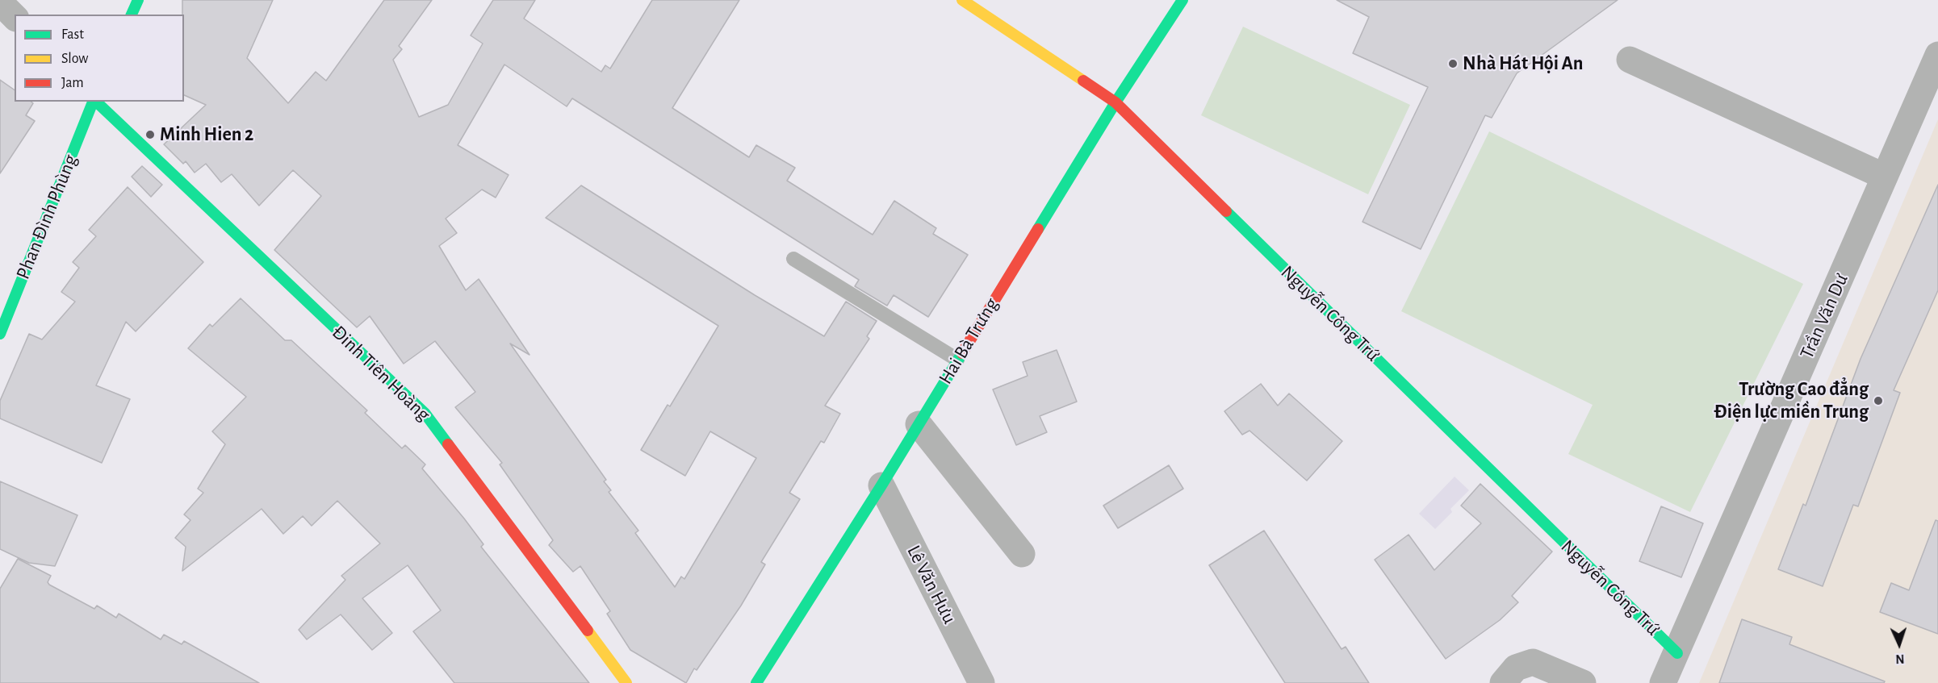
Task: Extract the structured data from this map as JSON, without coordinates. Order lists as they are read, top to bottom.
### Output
{
  "streets": {
    "street": [
      "Phan Đình Phùng",
      "Nguyễn Công Trứ",
      "Trần Văn Dư",
      "Hai Bà Trưng",
      "Đinh Tiên Hoàng",
      "Lê Văn Hưu"
    ]
  },
  "crossings": [
    ["Nguyễn Công Trứ", "Trần Văn Dư"],
    ["Nguyễn Công Trứ", "Hai Bà Trưng"],
    ["Hai Bà Trưng", "Lê Văn Hưu"]
  ],
  "places": ["Nhà Hát Hội An", "Minh Hien 2", "Trường Cao đẳng Điện lực miền Trung"],
  "legend": ["Fast", "Slow", "Jam"],
  "north": "bottom"
}
